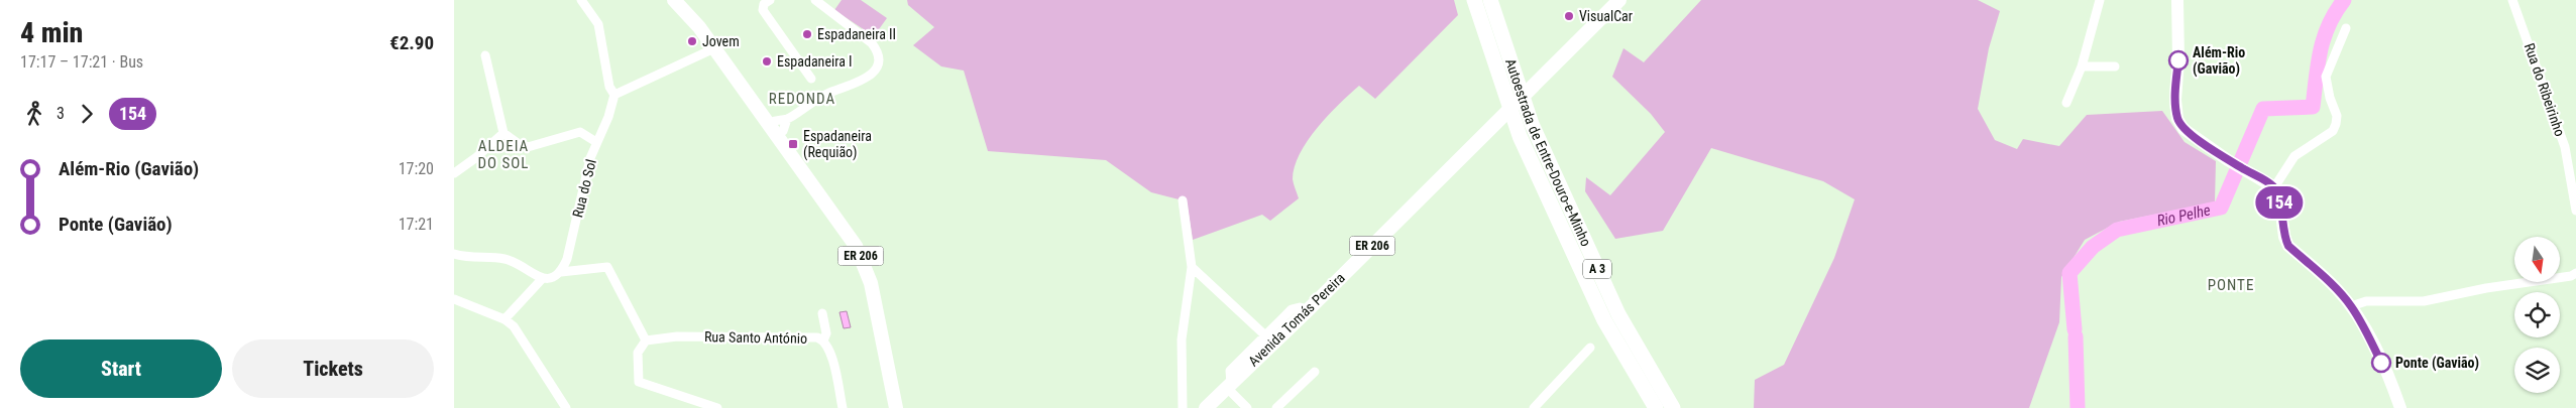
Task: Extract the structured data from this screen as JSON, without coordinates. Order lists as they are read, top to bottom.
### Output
{
  "streets": {
    "highway": ["Autoestrada de Entre-Douro-e-Minho", "A 3"],
    "main road": ["ER 206", "Avenida Tomás Pereira"],
    "street": ["Rua do Ribeirinho", "Rua do Sol", "Rua Santo António"]
  },
  "districts": ["REDONDA", "ALDEIA DO SOL", "PONTE"],
  "water": ["Rio Pelhe"],
  "places": {
    "other": [
      "VisualCar",
      "Espadaneira II",
      "Jovem",
      "Além-Rio (Gavião)",
      "Espadaneira I",
      "Ponte (Gavião)"
    ],
    "transit": ["Espadaneira (Requião)"]
  },
  "lines": ["bus line 154"],
  "north": "bottom",
  "page": {
    "heading": ["4 min", "17:17 – 17:21 · Bus", "€2.90"],
    "on_map": "154",
    "legs": ["3", "154"],
    "list": [
      {
        "name": "Além-Rio (Gavião)",
        "value": "17:20"
      },
      {
        "name": "Ponte (Gavião)",
        "value": "17:21"
      }
    ],
    "buttons": ["Start", "Tickets"]
  }
}
